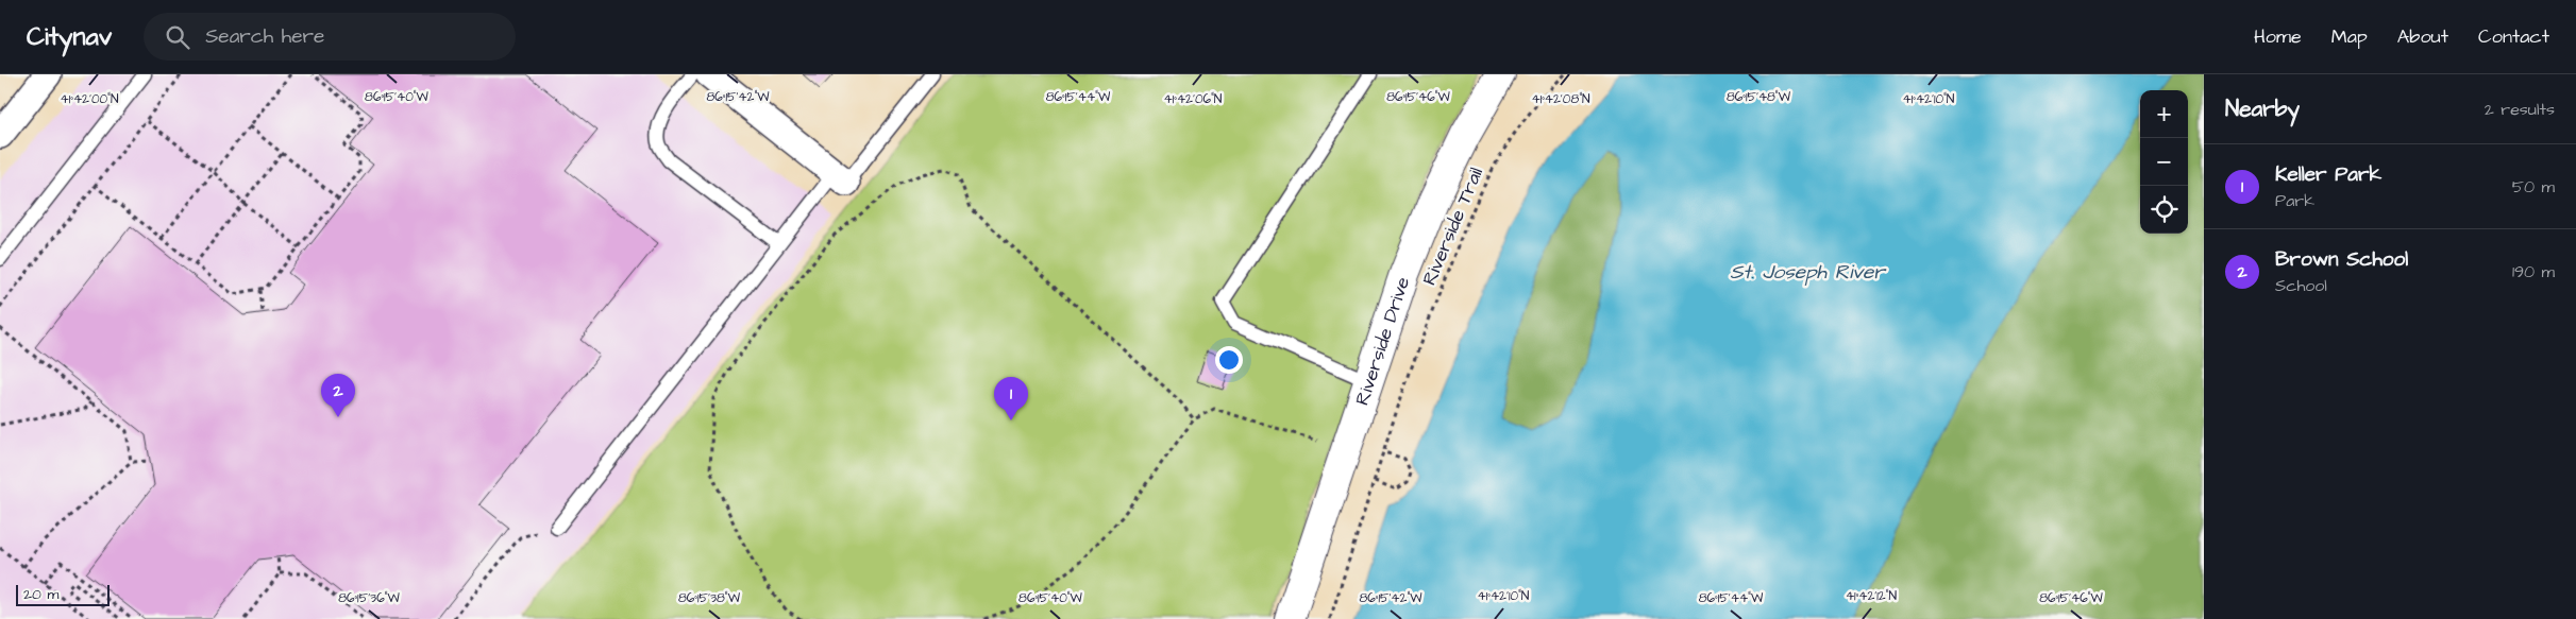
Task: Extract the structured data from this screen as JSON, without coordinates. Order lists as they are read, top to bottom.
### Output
{
  "streets": {
    "street": ["Riverside Drive"],
    "path": ["Riverside Trail"]
  },
  "water": ["St. Joseph River"],
  "scale_bar": "20 m",
  "page": {
    "header": "Citynav",
    "search": "Search here",
    "nav": [
      "Home",
      "Map",
      "About",
      "Contact"
    ],
    "heading": ["Nearby", "2 results"],
    "map_buttons": ["+", "−"],
    "list": [
      {
        "mark": "1",
        "name": "Keller Park",
        "note": "Park",
        "value": "50 m"
      },
      {
        "mark": "2",
        "name": "Brown School",
        "note": "School",
        "value": "190 m"
      }
    ],
    "pins": ["2", "1"],
    "scale": "20 m"
  },
  "coordinates": [
    "86°15'42\"W",
    "86°15'46\"W",
    "86°15'48\"W",
    "86°15'40\"W",
    "86°15'44\"W",
    "41°42'00\"N",
    "41°42'10\"N",
    "41°42'06\"N",
    "41°42'08\"N",
    "41°42'12\"N",
    "86°15'36\"W",
    "86°15'38\"W"
  ]
}
